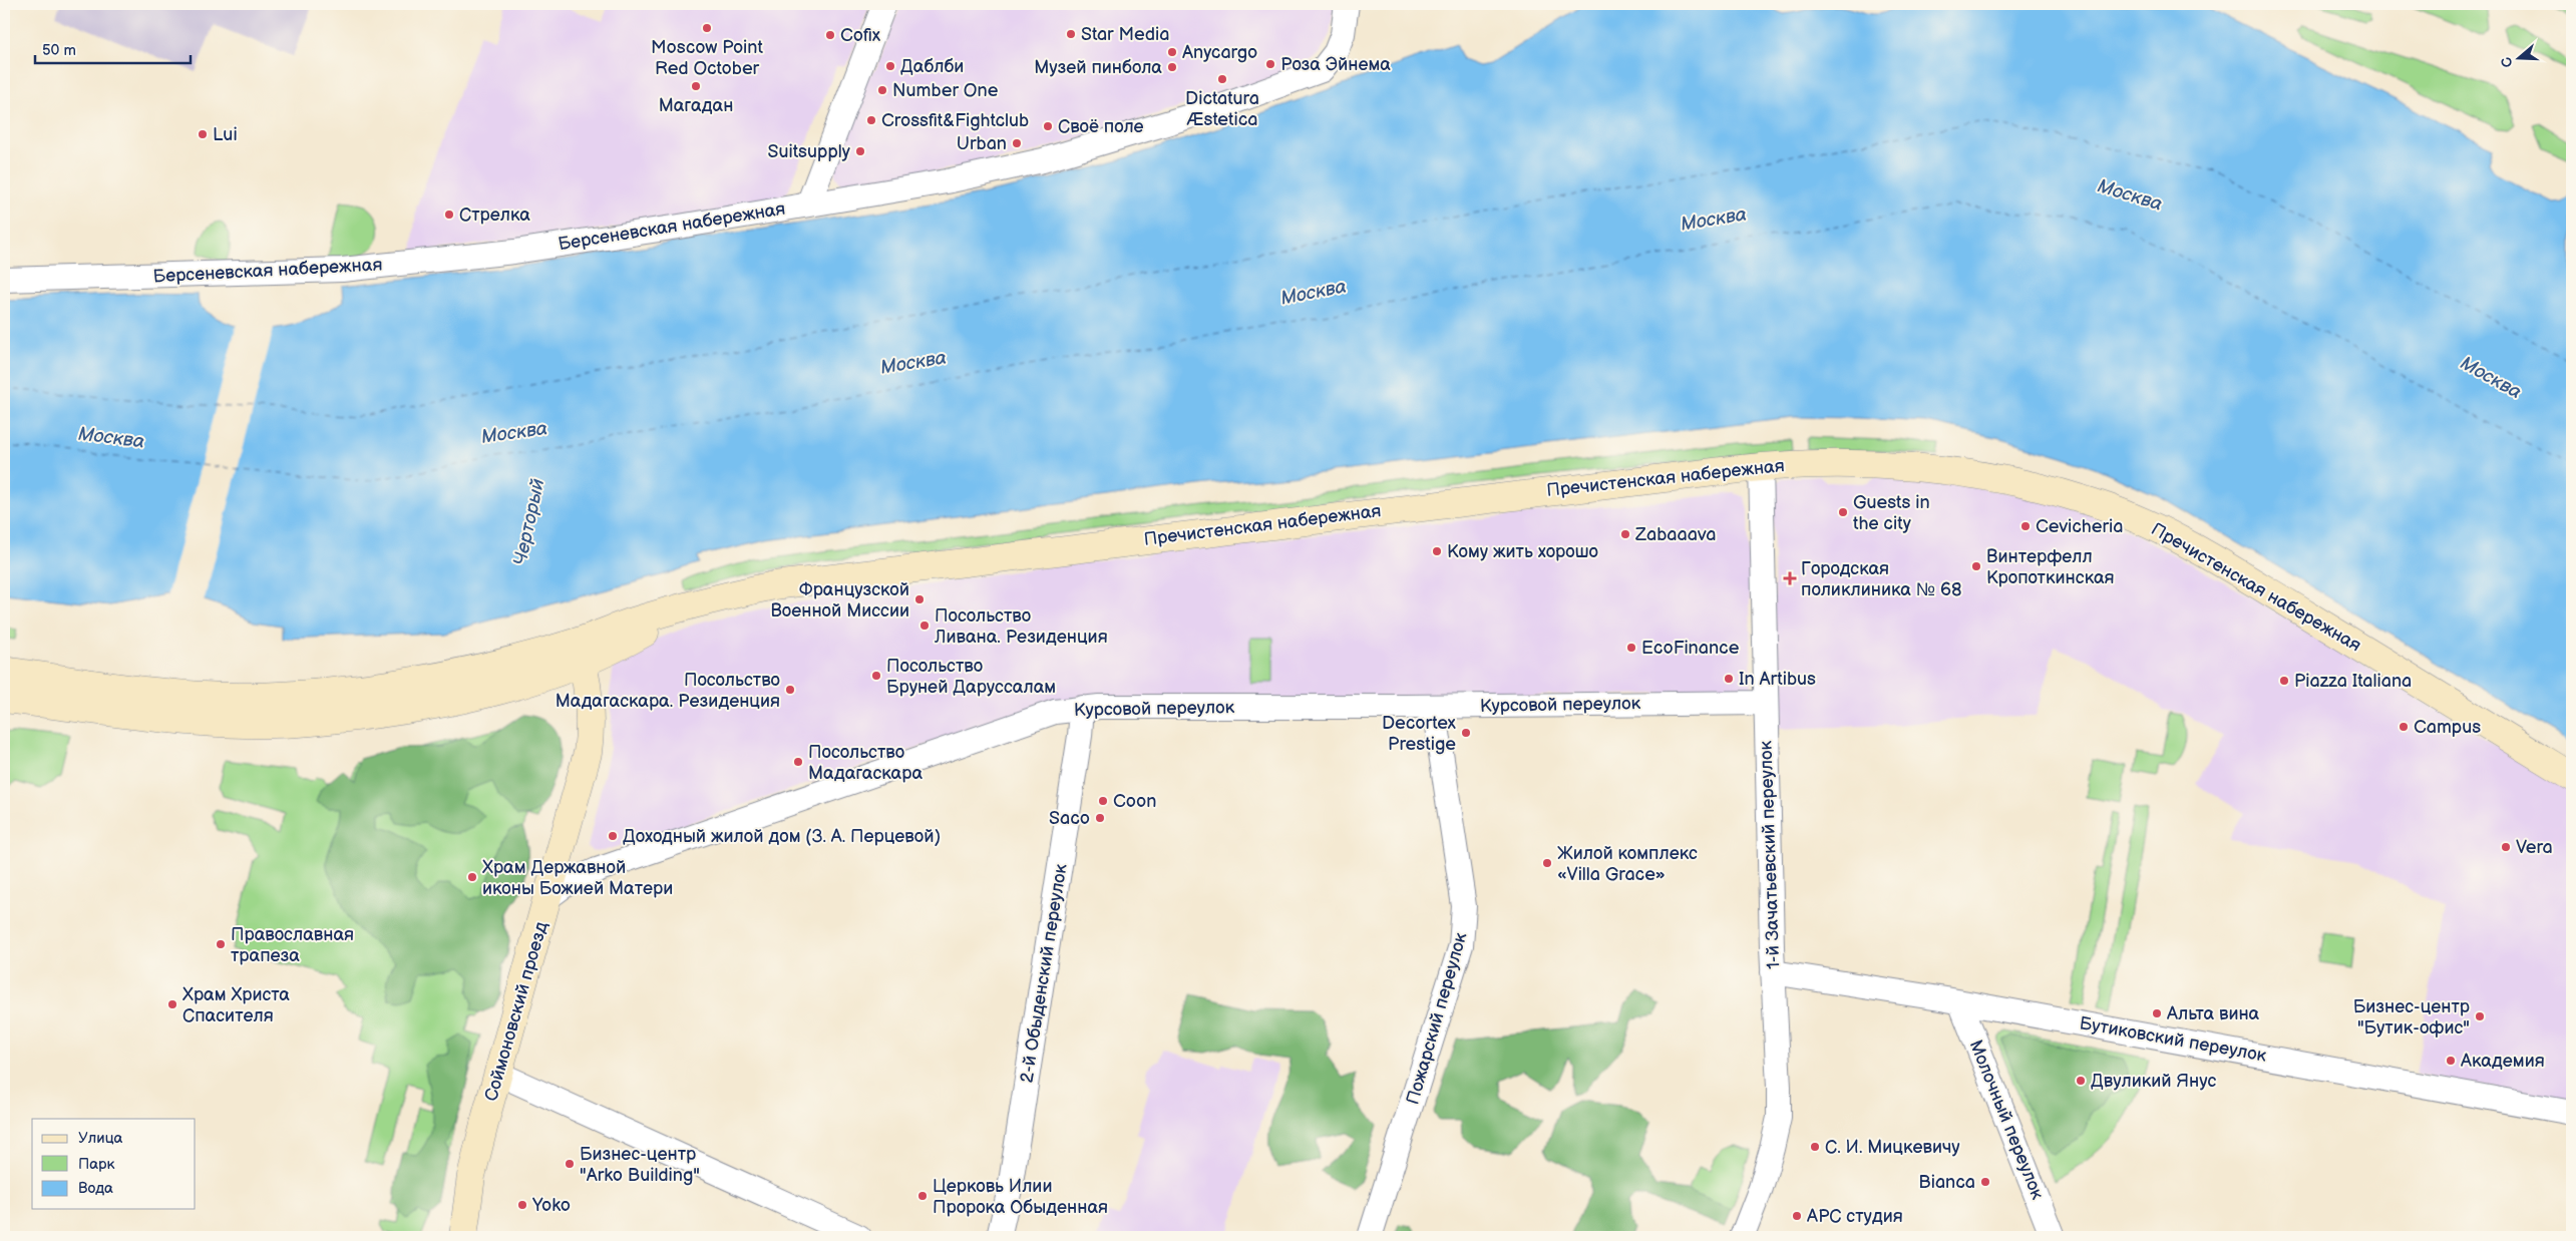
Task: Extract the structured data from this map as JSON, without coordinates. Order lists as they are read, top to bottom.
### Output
{
  "streets": {
    "main road": ["Пречистенская набережная", "Соймоновский проезд"],
    "street": [
      "Берсеневская набережная",
      "Курсовой переулок",
      "1-й Зачатьевский переулок",
      "2-й Обыденский переулок",
      "Пожарский переулок",
      "Бутиковский переулок",
      "Молочный переулок"
    ]
  },
  "crossings": [
    ["Пречистенская набережная", "1-й Зачатьевский переулок"],
    ["Пречистенская набережная", "Соймоновский проезд"],
    ["Курсовой переулок", "1-й Зачатьевский переулок"],
    ["Курсовой переулок", "2-й Обыденский переулок"],
    ["Курсовой переулок", "Соймоновский проезд"],
    ["Курсовой переулок", "Пожарский переулок"],
    ["1-й Зачатьевский переулок", "Бутиковский переулок"],
    ["Бутиковский переулок", "Молочный переулок"]
  ],
  "water": ["Москва", "Черторый"],
  "places": {
    "other": [
      "Moscow Point Red October",
      "Star Media",
      "Cofix",
      "Anycargo",
      "Роза Эйнема",
      "Даблби",
      "Музей пинбола",
      "Dictatura Æstetica",
      "Магадан",
      "Number One",
      "Crossfit&Fightclub",
      "Своё поле",
      "Lui",
      "Urban",
      "Suitsupply",
      "Стрелка",
      "Guests in thе city",
      "Cevicheria",
      "Zabaaava",
      "Кому жить хорошо",
      "Винтерфелл Кропоткинская",
      "Французской Военной Миссии",
      "Посольство Ливана. Резиденция",
      "EcoFinance",
      "Посольство Бруней Даруссалам",
      "In Artibus",
      "Piazza Italiana",
      "Посольство Мадагаскара. Резиденция",
      "Campus",
      "Decortex Prestige",
      "Посольство Мадагаскара",
      "Coon",
      "Saco",
      "Доходный жилой дом (З. А. Перцевой)",
      "Vera",
      "Жилой комплекс «Villa Grace»",
      "Храм Державной иконы Божией Матери",
      "Православная трапеза",
      "Храм Христа Спасителя",
      "Альта вина",
      "Бизнес-центр \"Бутик-офис\"",
      "Академия",
      "Двуликий Янус",
      "С. И. Мицкевичу",
      "Бизнес-центр \"Arko Building\"",
      "Bianca",
      "Церковь Илии Пророка Обыденная",
      "Yoko",
      "АРС студия"
    ],
    "health": ["Городская поликлиника № 68"]
  },
  "legend": ["Улица", "Парк", "Вода"],
  "scale_bar": "50 m",
  "north": "left"
}
